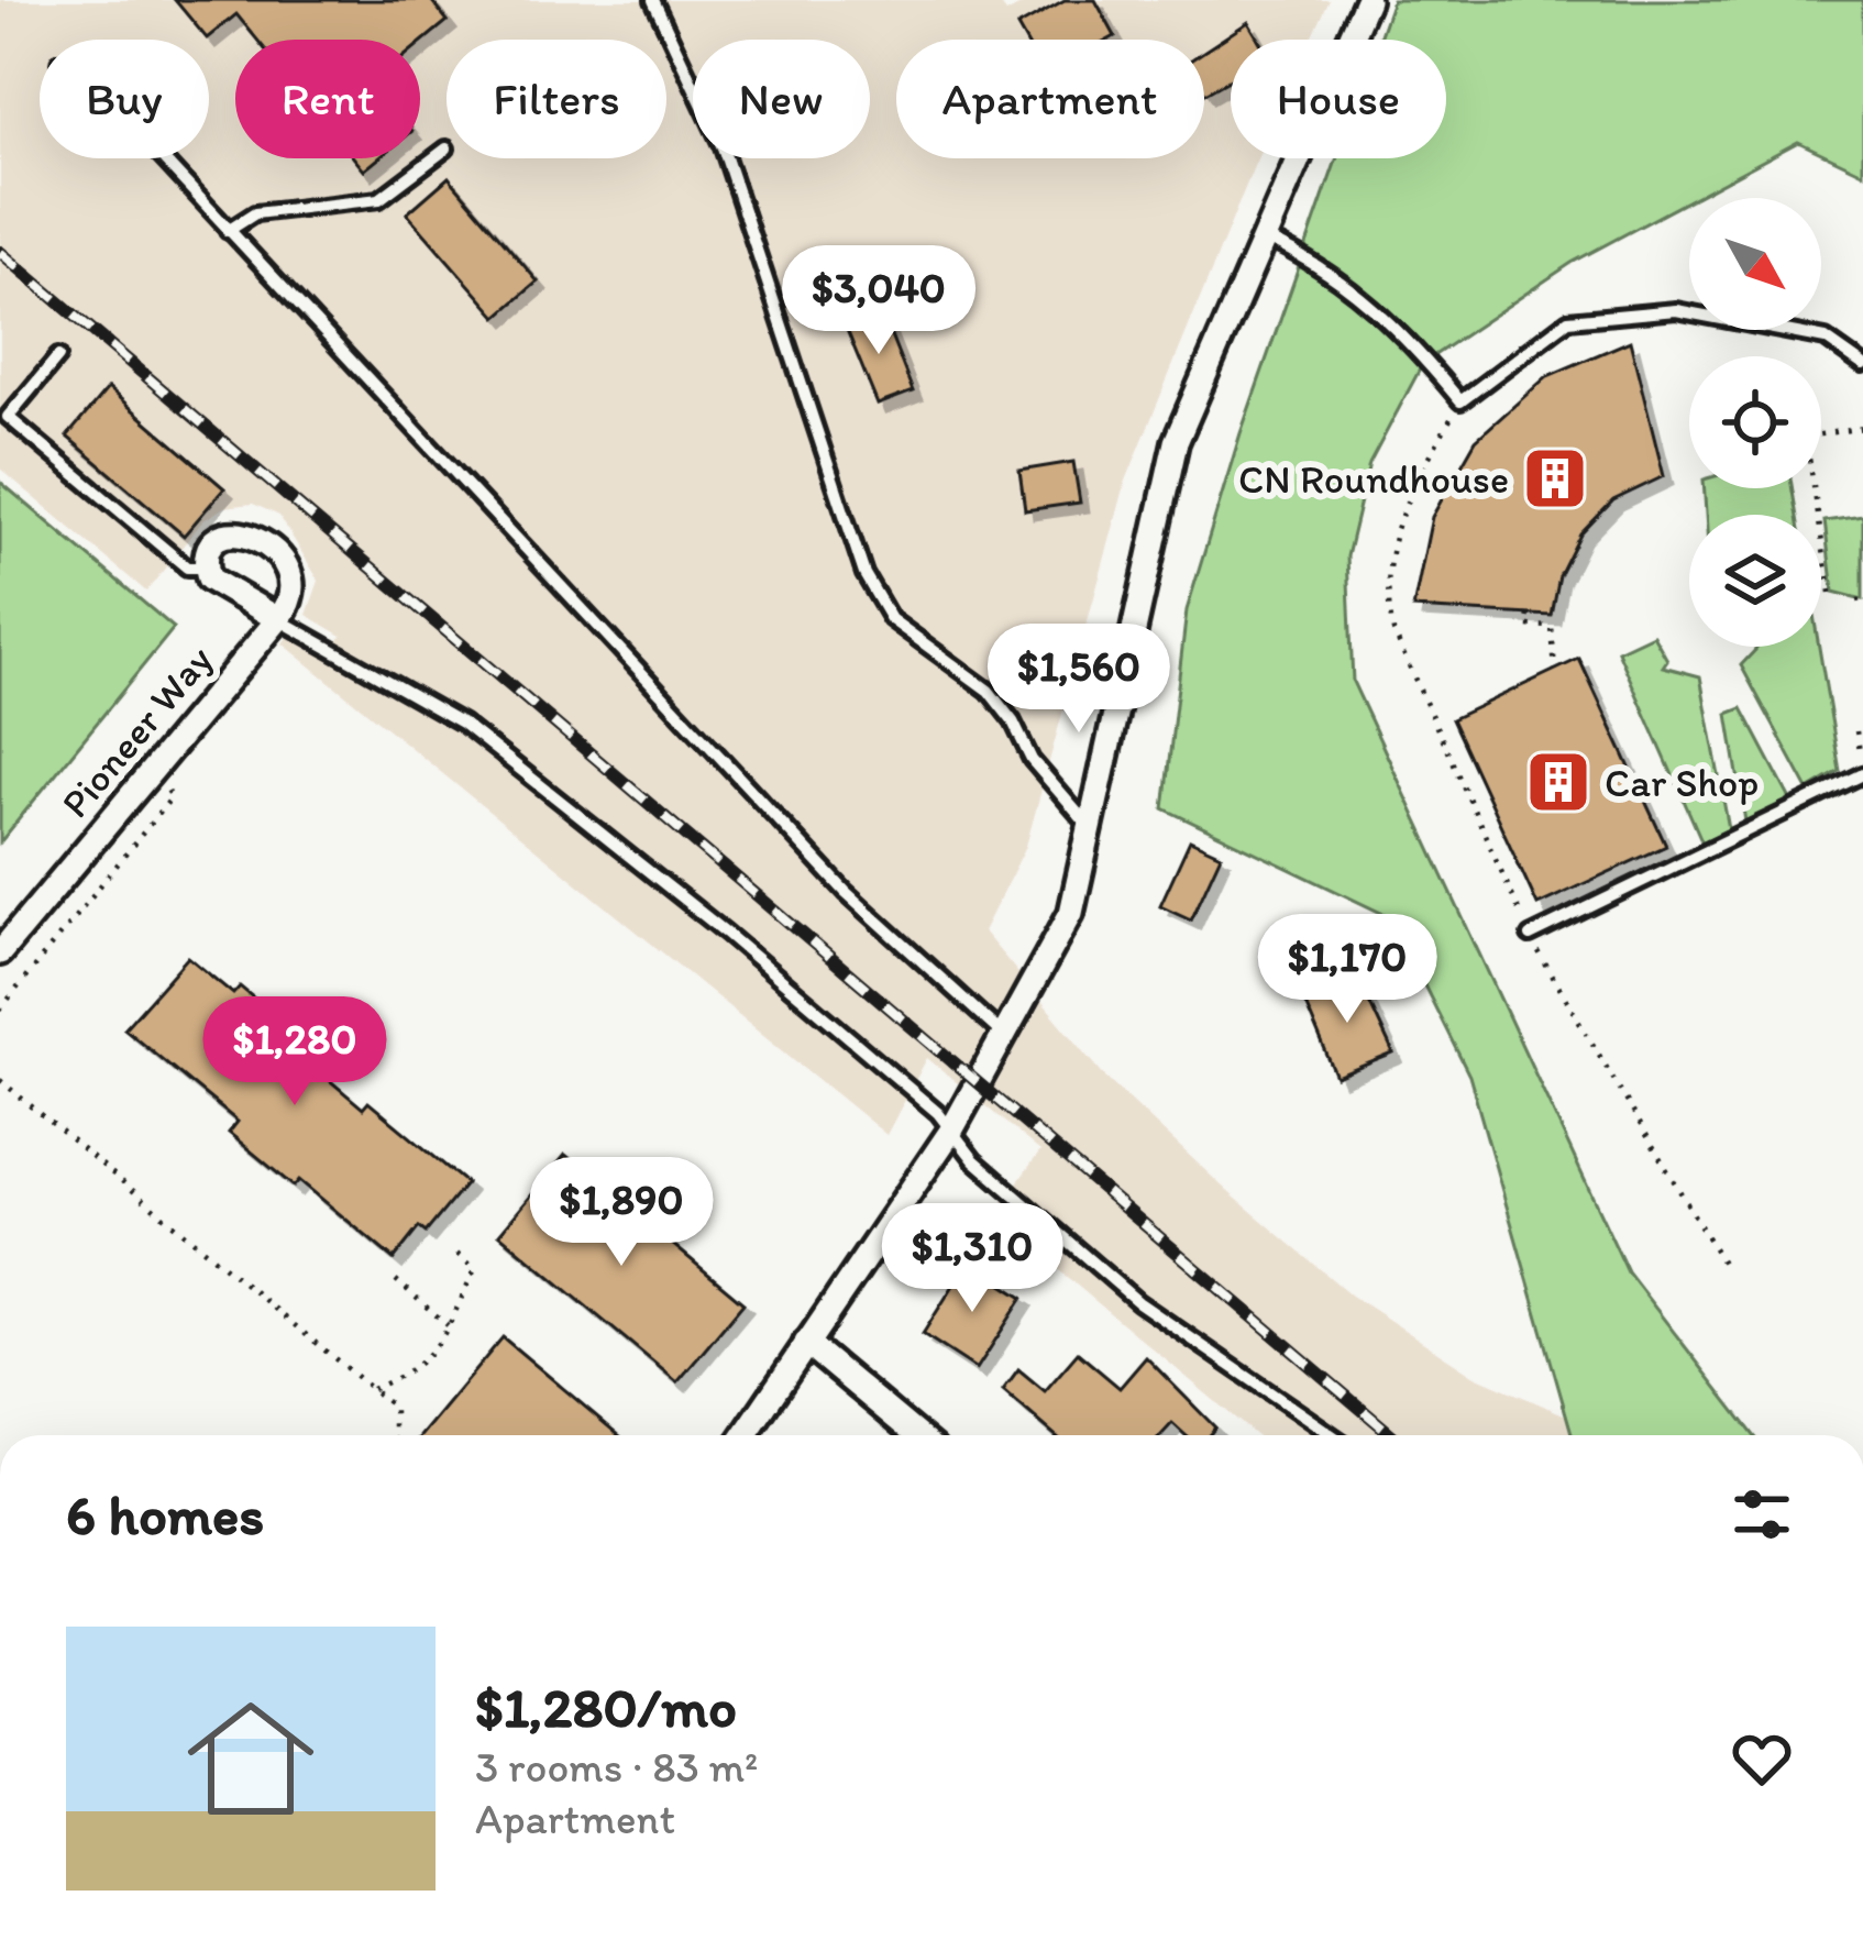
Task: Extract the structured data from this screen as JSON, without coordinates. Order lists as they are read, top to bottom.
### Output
{
  "streets": {
    "street": ["Pioneer Way"]
  },
  "places": {
    "building": ["CN Roundhouse", "Car Shop"]
  },
  "north": "bottom right",
  "page": {
    "chip": [
      "Buy",
      "Rent",
      "Filters",
      "New",
      "Apartment",
      "House"
    ],
    "price": [
      "$3,040",
      "$1,560",
      "$1,170",
      "$1,280",
      "$1,890",
      "$1,310"
    ],
    "heading": "6 homes",
    "list": [
      {
        "name": "$1,280/mo",
        "note": "3 rooms · 83 m² · Apartment"
      }
    ]
  }
}
